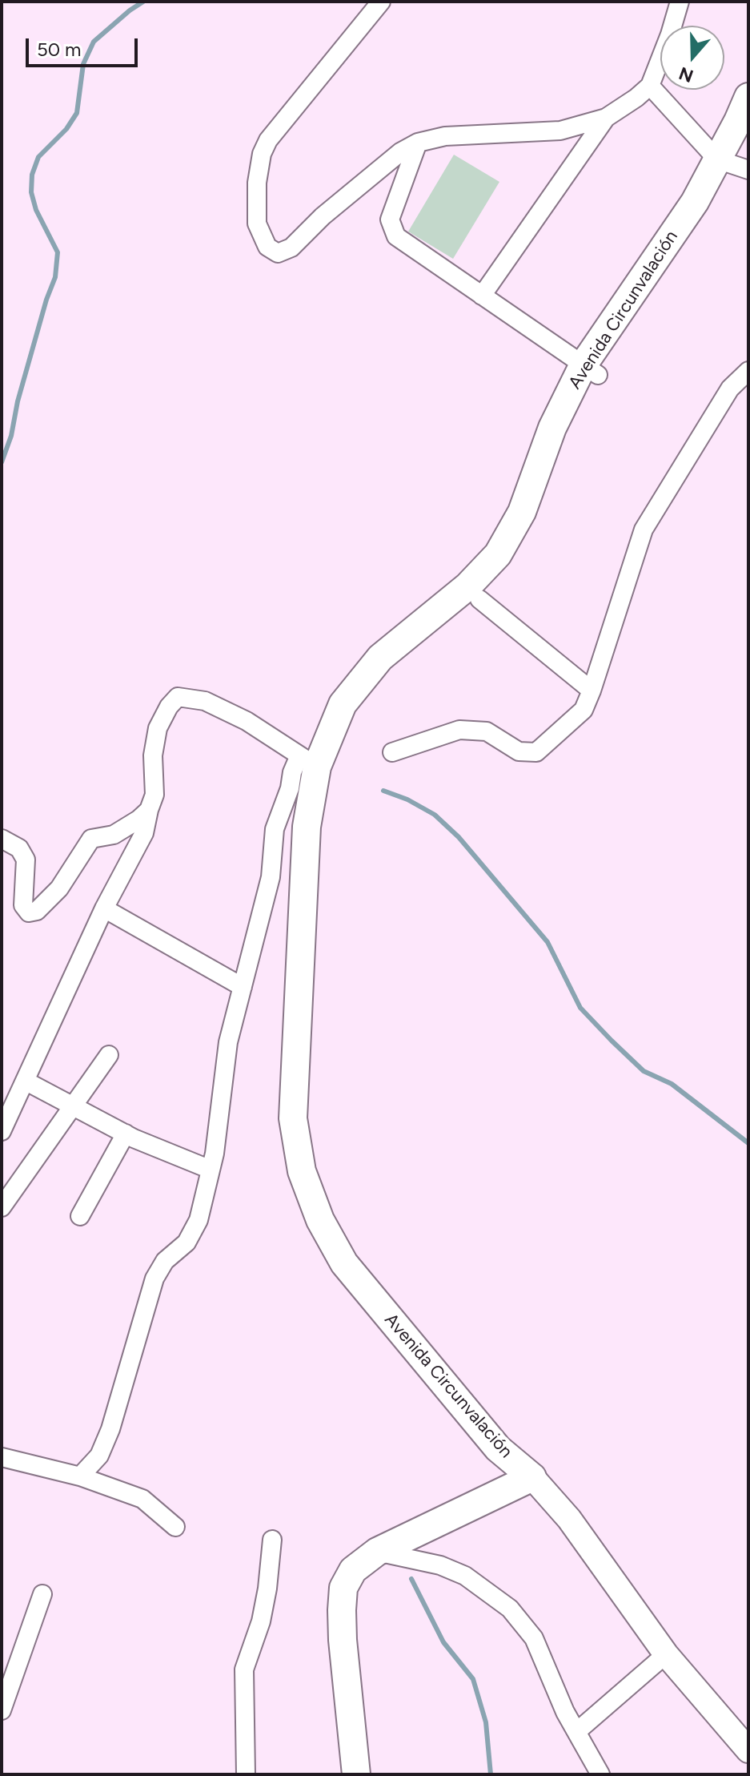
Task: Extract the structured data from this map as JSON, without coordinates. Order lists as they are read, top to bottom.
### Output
{
  "streets": {
    "main road": ["Avenida Circunvalación"]
  },
  "scale_bar": "50 m",
  "north": "bottom"
}
